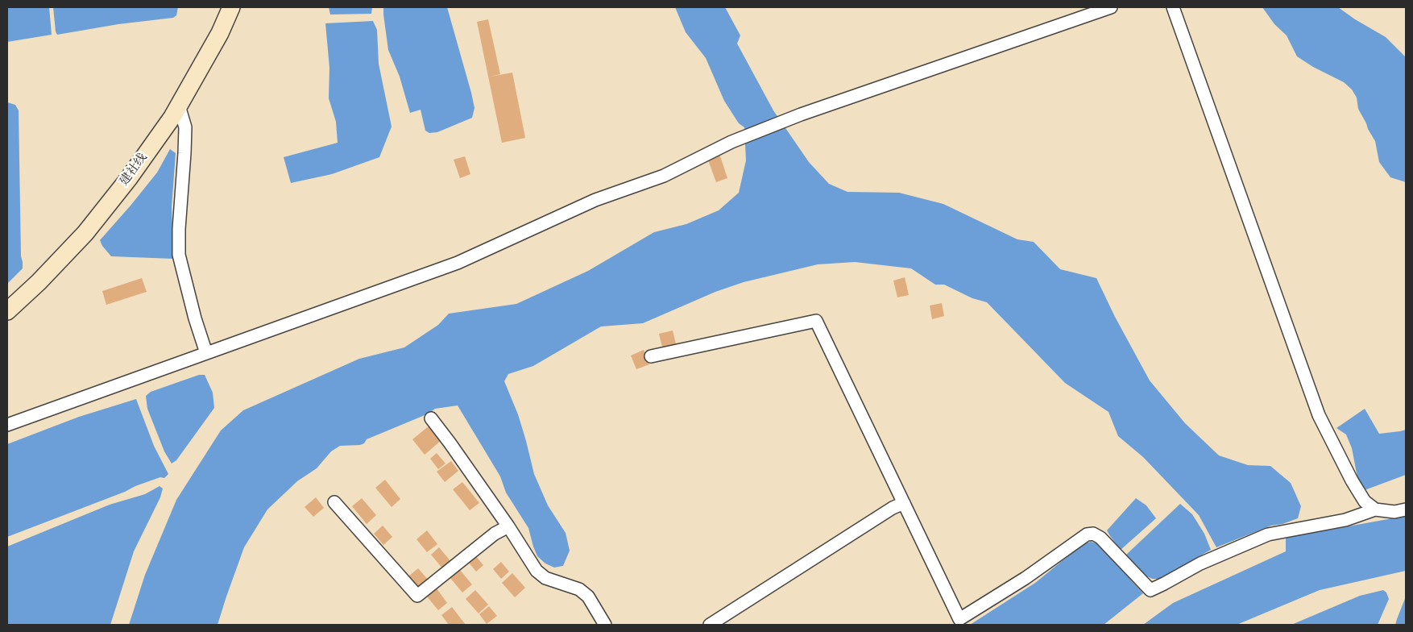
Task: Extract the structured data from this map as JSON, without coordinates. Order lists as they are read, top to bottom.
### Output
{
  "streets": {
    "main road": ["建社线"]
  }
}
